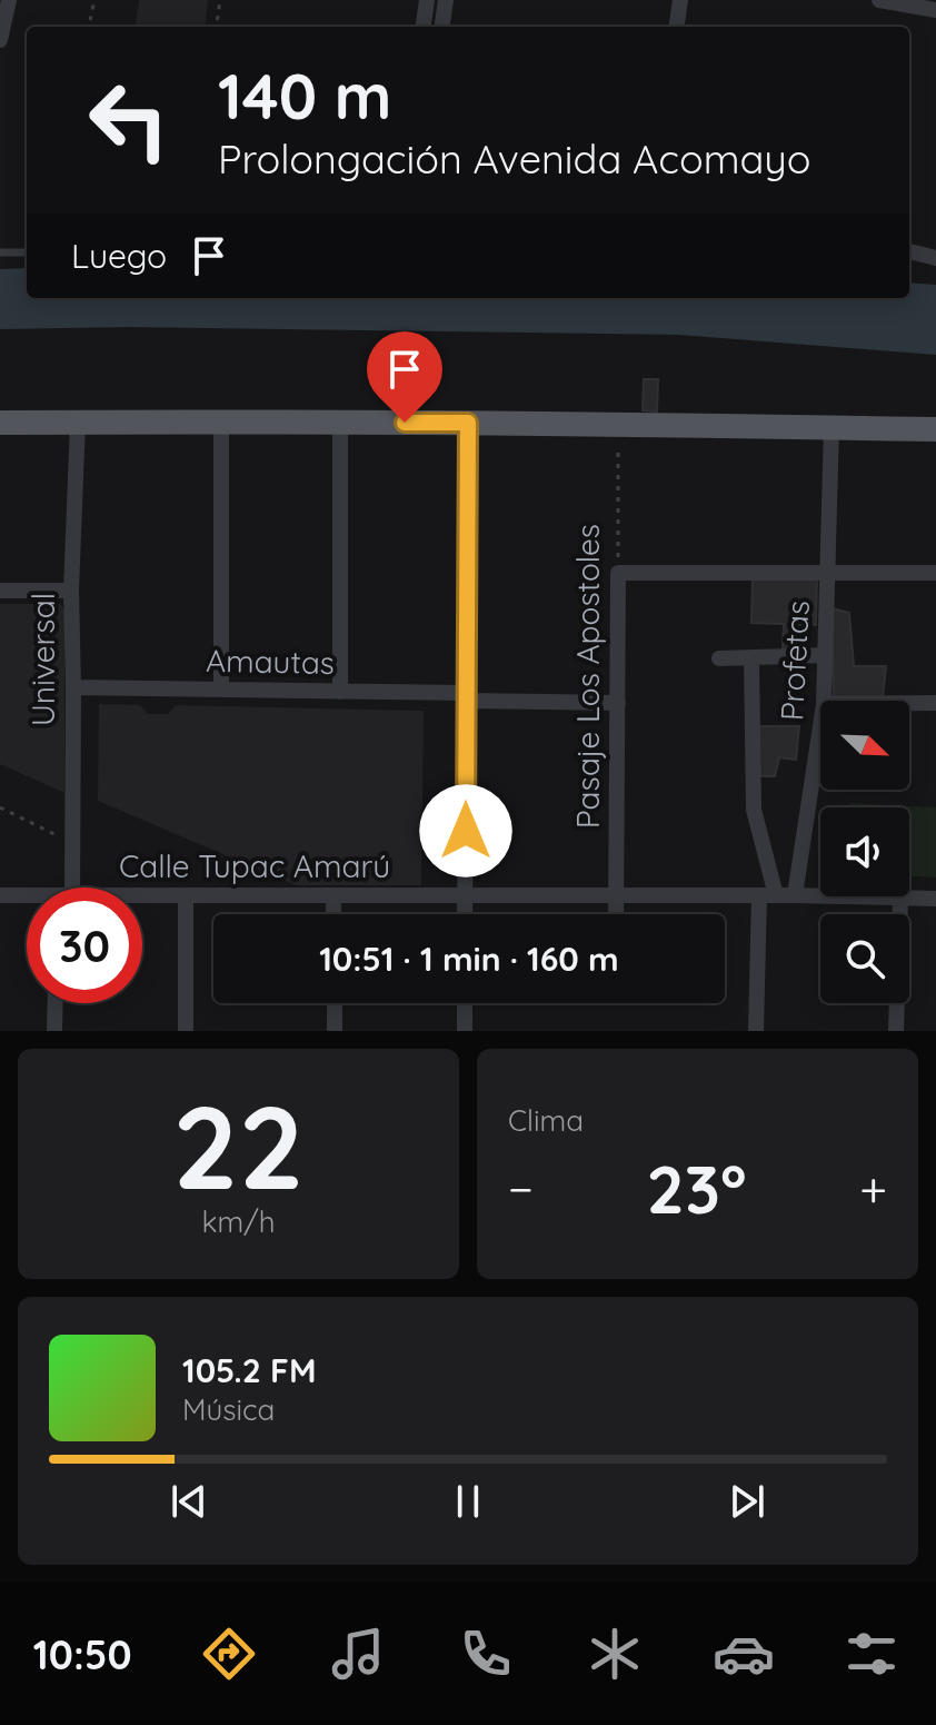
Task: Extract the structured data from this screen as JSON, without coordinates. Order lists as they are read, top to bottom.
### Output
{
  "streets": {
    "street": [
      "Universal",
      "Profetas",
      "Amautas",
      "Pasaje Los Apostoles",
      "Calle Tupac Amarú"
    ]
  },
  "crossings": [
    ["Universal", "Amautas"],
    ["Profetas", "Calle Tupac Amarú"],
    ["Amautas", "Pasaje Los Apostoles"],
    ["Pasaje Los Apostoles", "Calle Tupac Amarú"]
  ],
  "north": "bottom right",
  "page": {
    "turn": ["140 m", "Prolongación Avenida Acomayo"],
    "then": "Luego",
    "limit": "30",
    "trip": "10:51 · 1 min · 160 m",
    "tile": [
      ["22", "km/h"],
      "Clima"
    ],
    "heat": ["−", "23°", "+"],
    "song": ["105.2 FM", "Música"],
    "tabs": "10:50"
  }
}
